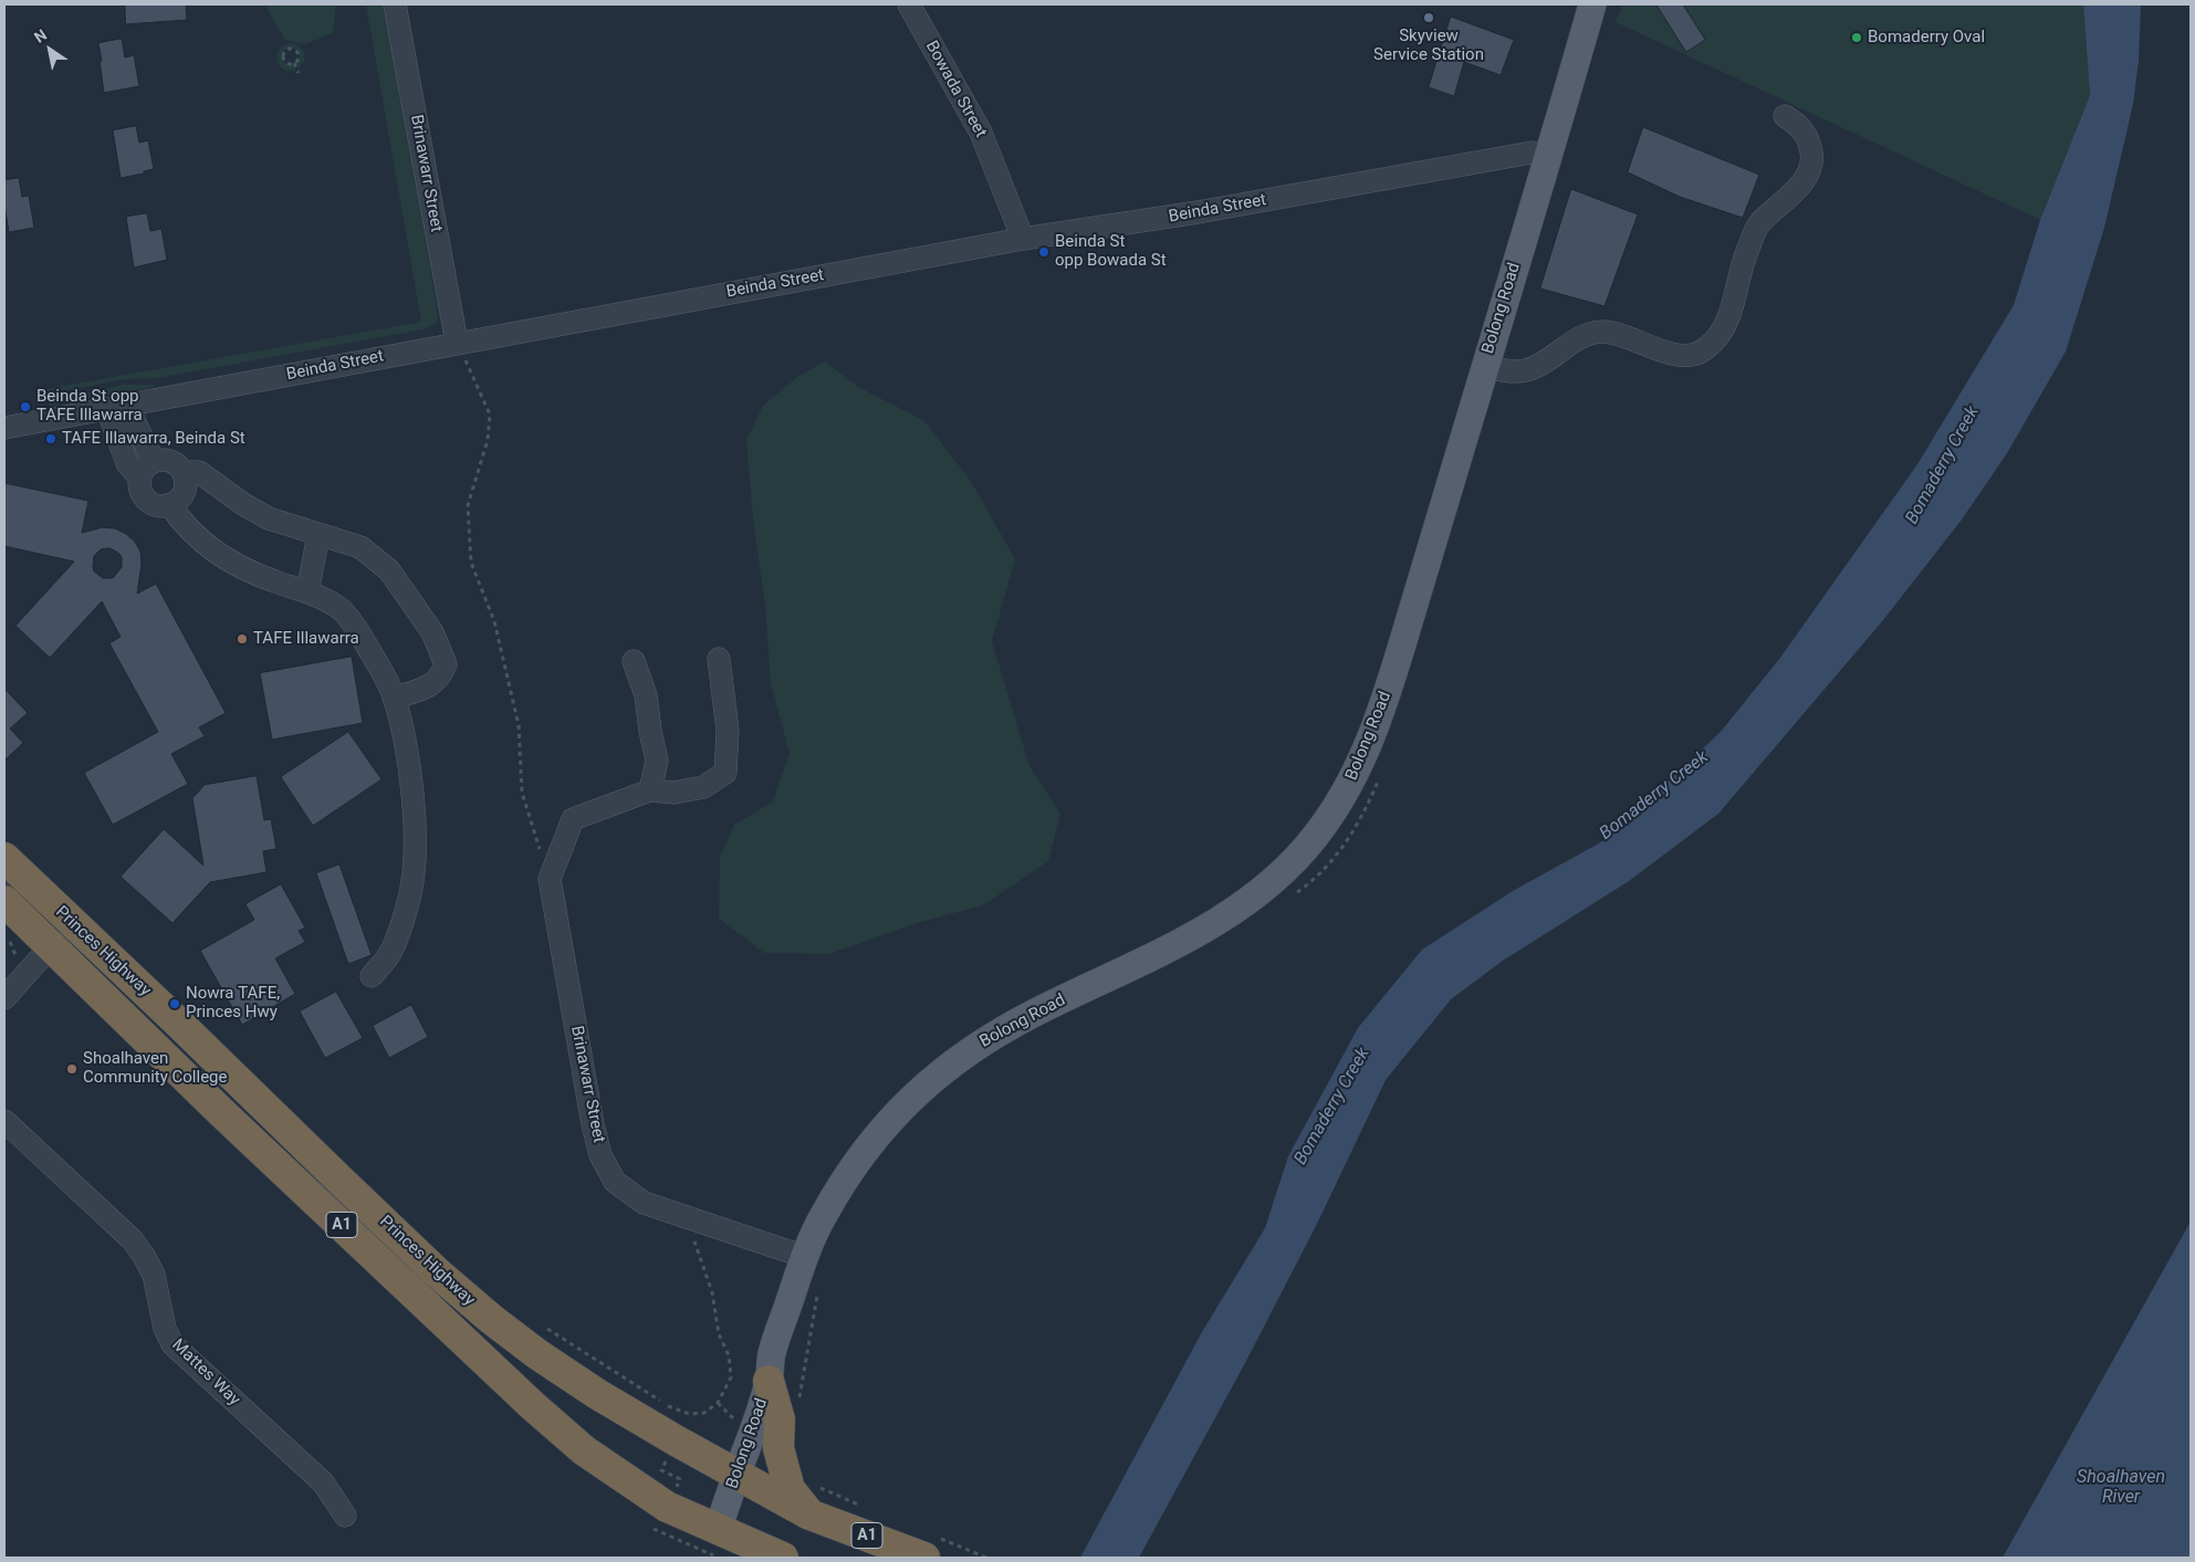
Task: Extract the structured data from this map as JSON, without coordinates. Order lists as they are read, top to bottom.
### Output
{
  "streets": {
    "highway": ["Princes Highway", "A1"],
    "main road": ["Bolong Road"],
    "street": [
      "Bowada Street",
      "Brinawarr Street",
      "Beinda Street",
      "Mattes Way"
    ]
  },
  "crossings": [
    ["Bowada Street", "Beinda Street"],
    ["Brinawarr Street", "Beinda Street"],
    ["Brinawarr Street", "Bolong Road"],
    ["Beinda Street", "Bolong Road"],
    ["Bolong Road", "Princes Highway"]
  ],
  "water": ["Bomaderry Creek", "Shoalhaven River"],
  "places": [
    "Skyview Service Station",
    "Bomaderry Oval",
    "Beinda St opp Bowada St",
    "Beinda St opp TAFE Illawarra",
    "TAFE Illawarra, Beinda St",
    "TAFE Illawarra",
    "Nowra TAFE, Princes Hwy",
    "Shoalhaven Community College"
  ],
  "north": "top left"
}
